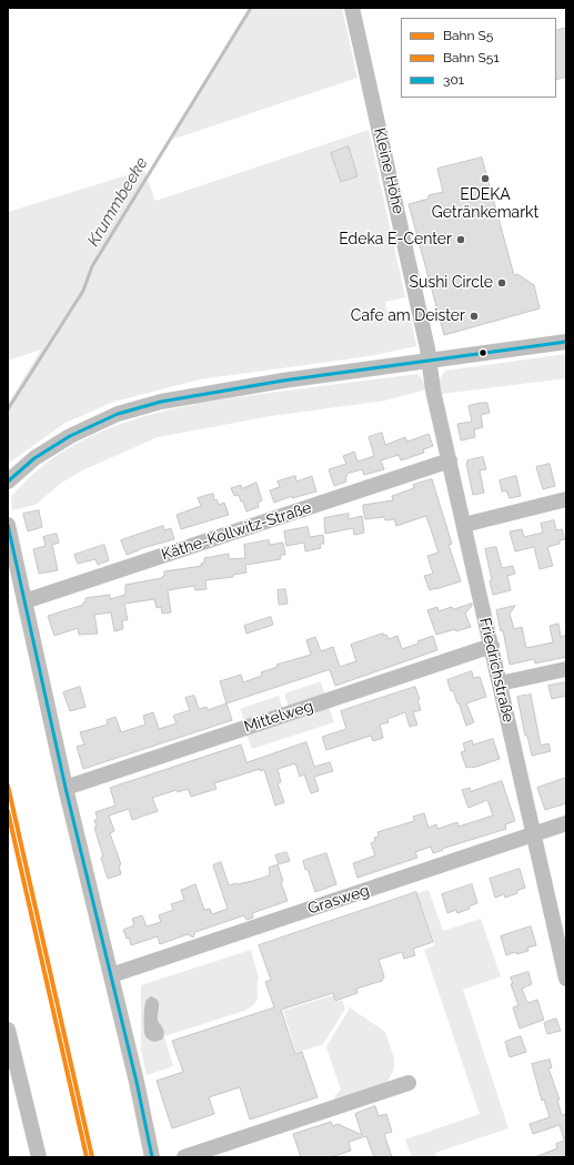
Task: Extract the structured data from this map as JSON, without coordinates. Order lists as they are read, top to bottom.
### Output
{
  "streets": {
    "street": [
      "Kleine Höhe",
      "Käthe-Kollwitz-Straße",
      "Friedrichstraße",
      "Mittelweg",
      "Grasweg"
    ]
  },
  "crossings": [
    ["Kleine Höhe", "Friedrichstraße"],
    ["Käthe-Kollwitz-Straße", "Friedrichstraße"],
    ["Friedrichstraße", "Mittelweg"],
    ["Friedrichstraße", "Grasweg"]
  ],
  "water": ["Krummbeeke"],
  "places": [
    "EDEKA Getränkemarkt",
    "Edeka E-Center",
    "Sushi Circle",
    "Cafe am Deister"
  ],
  "lines": ["transit line 301", "rail line S5", "rail line S51"],
  "legend": ["Bahn S5", "Bahn S51", "301"]
}
